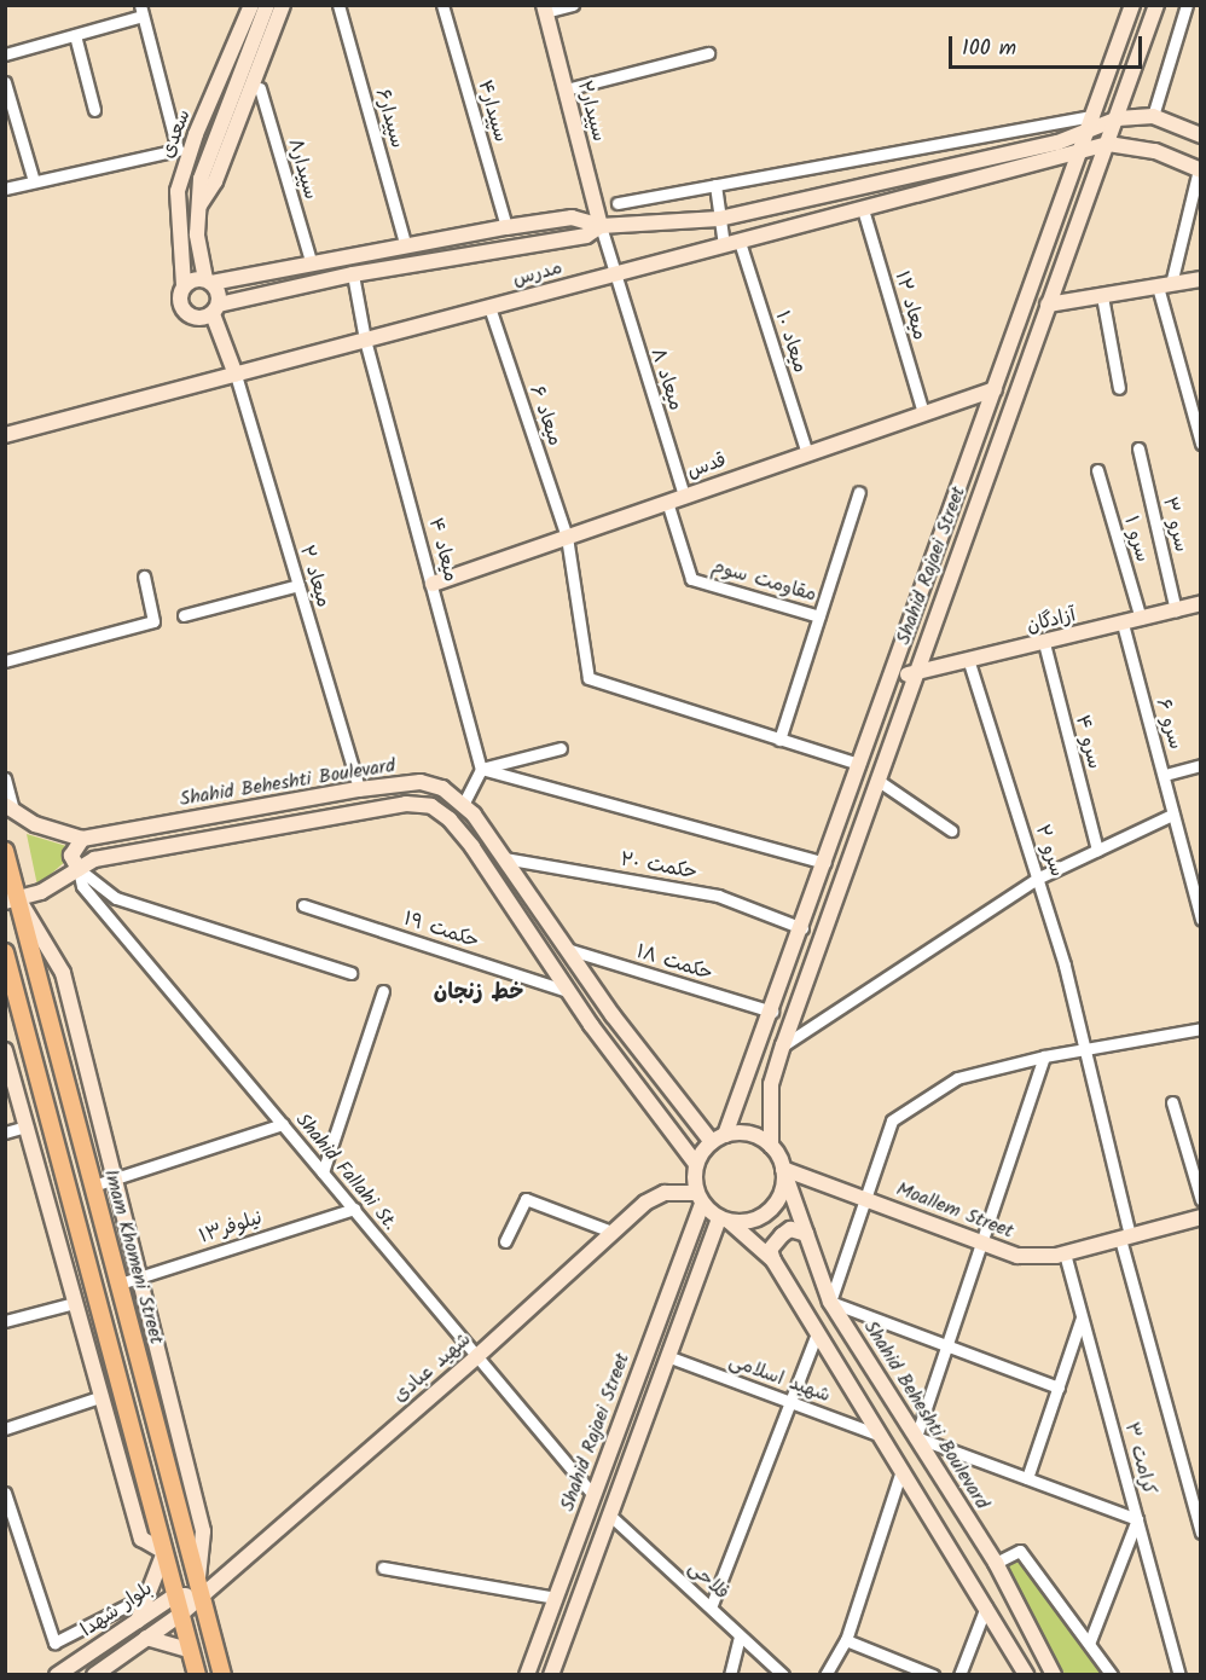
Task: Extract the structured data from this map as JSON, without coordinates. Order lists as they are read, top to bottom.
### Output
{
  "streets": {
    "main road": ["Imam Khomeni Street"],
    "street": [
      "سپیدار۴",
      "سپیدار۲",
      "سپیدار۶",
      "سعدی",
      "سپیدار۸",
      "مدرس",
      "میعاد ۱۲",
      "میعاد ۱۰",
      "میعاد ۸",
      "میعاد ۶",
      "قدس",
      "سرو ۳",
      "سرو ۱",
      "میعاد ۴",
      "Shahid Rajaei Street",
      "میعاد ۲",
      "مقاومت سوم",
      "آزادگان",
      "سرو ۶",
      "سرو ۴",
      "Shahid Beheshti Boulevard",
      "سرو ۲",
      "حکمت ۲۰",
      "حکمت ۱۹",
      "حکمت ۱۸",
      "Shahid Fallahi St.",
      "Moallem Street",
      "نیلوفر۱۳",
      "شهید عبادی",
      "شهید اسلامی",
      "کرامت ۳",
      "فلاحی",
      "بلوار شهدا"
    ]
  },
  "crossings": [
    ["سپیدار۲", "میعاد ۸"],
    ["مدرس", "میعاد ۱۲"],
    ["مدرس", "میعاد ۱۰"],
    ["مدرس", "میعاد ۸"],
    ["مدرس", "میعاد ۶"],
    ["مدرس", "میعاد ۴"],
    ["مدرس", "Shahid Rajaei Street"],
    ["مدرس", "میعاد ۲"],
    ["میعاد ۱۲", "قدس"],
    ["میعاد ۱۰", "قدس"],
    ["میعاد ۸", "قدس"],
    ["میعاد ۶", "قدس"],
    ["قدس", "میعاد ۴"],
    ["قدس", "Shahid Rajaei Street"],
    ["قدس", "مقاومت سوم"],
    ["سرو ۳", "آزادگان"],
    ["سرو ۱", "آزادگان"],
    ["Shahid Rajaei Street", "آزادگان"],
    ["Shahid Rajaei Street", "Shahid Beheshti Boulevard"],
    ["Shahid Rajaei Street", "حکمت ۲۰"],
    ["Shahid Rajaei Street", "حکمت ۱۸"],
    ["Shahid Rajaei Street", "Shahid Fallahi St."],
    ["Shahid Rajaei Street", "Moallem Street"],
    ["Shahid Rajaei Street", "شهید عبادی"],
    ["Shahid Rajaei Street", "شهید اسلامی"],
    ["Shahid Rajaei Street", "فلاحی"],
    ["میعاد ۲", "Shahid Beheshti Boulevard"],
    ["آزادگان", "سرو ۶"],
    ["آزادگان", "سرو ۴"],
    ["آزادگان", "سرو ۲"],
    ["Shahid Beheshti Boulevard", "حکمت ۲۰"],
    ["Shahid Beheshti Boulevard", "حکمت ۱۹"],
    ["Shahid Beheshti Boulevard", "حکمت ۱۸"],
    ["Shahid Beheshti Boulevard", "Shahid Fallahi St."],
    ["Shahid Beheshti Boulevard", "Moallem Street"],
    ["Shahid Beheshti Boulevard", "Imam Khomeni Street"],
    ["Shahid Beheshti Boulevard", "شهید عبادی"],
    ["سرو ۲", "Moallem Street"],
    ["Shahid Fallahi St.", "نیلوفر۱۳"],
    ["Shahid Fallahi St.", "شهید عبادی"],
    ["Moallem Street", "شهید عبادی"],
    ["Moallem Street", "کرامت ۳"],
    ["نیلوفر۱۳", "Imam Khomeni Street"],
    ["Imam Khomeni Street", "شهید عبادی"],
    ["Imam Khomeni Street", "بلوار شهدا"],
    ["شهید عبادی", "بلوار شهدا"]
  ],
  "districts": ["خط زنجان"],
  "scale_bar": "100 m"
}
